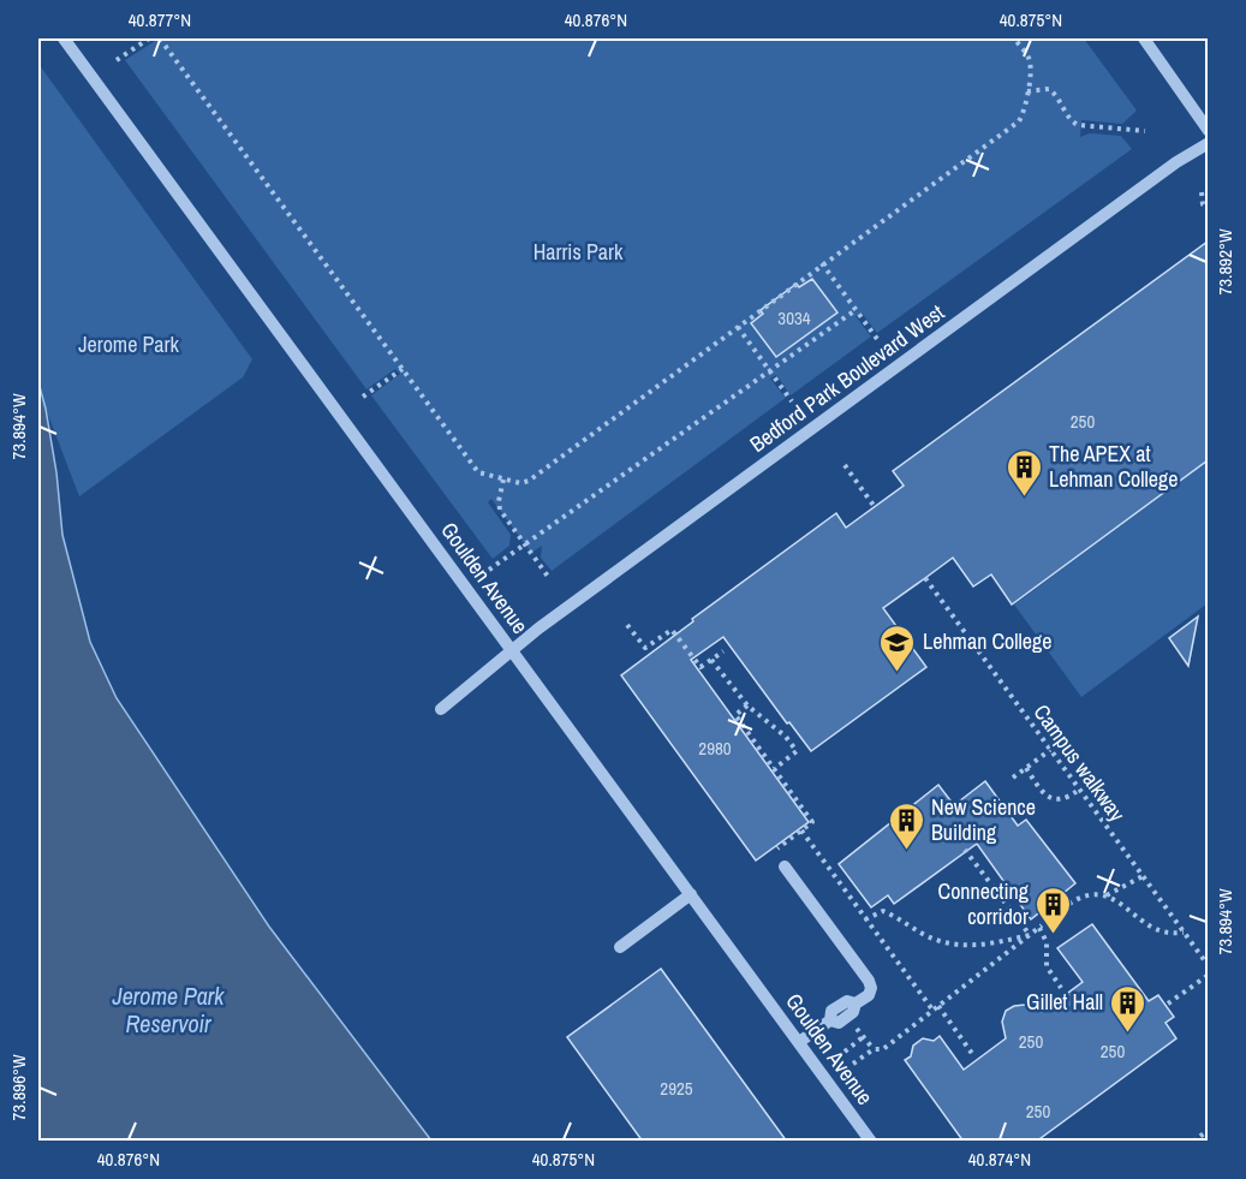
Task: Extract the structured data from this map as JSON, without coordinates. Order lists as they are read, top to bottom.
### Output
{
  "streets": {
    "street": ["Bedford Park Boulevard West", "Goulden Avenue"],
    "path": ["Campus walkway"]
  },
  "crossings": [
    ["Bedford Park Boulevard West", "Goulden Avenue"]
  ],
  "water": ["Jerome Park Reservoir"],
  "parks": ["Harris Park", "Jerome Park"],
  "places": {
    "building": [
      "The APEX at Lehman College",
      "New Science Building",
      "Connecting corridor",
      "Gillet Hall"
    ],
    "school or university": ["Lehman College"]
  },
  "house_numbers": [
    "3034",
    "250",
    "2980",
    "250",
    "250",
    "2925",
    "250"
  ],
  "coordinates": [
    "40.877°N",
    "40.876°N",
    "40.875°N",
    "73.892°W",
    "73.894°W",
    "73.896°W",
    "40.874°N"
  ]
}
